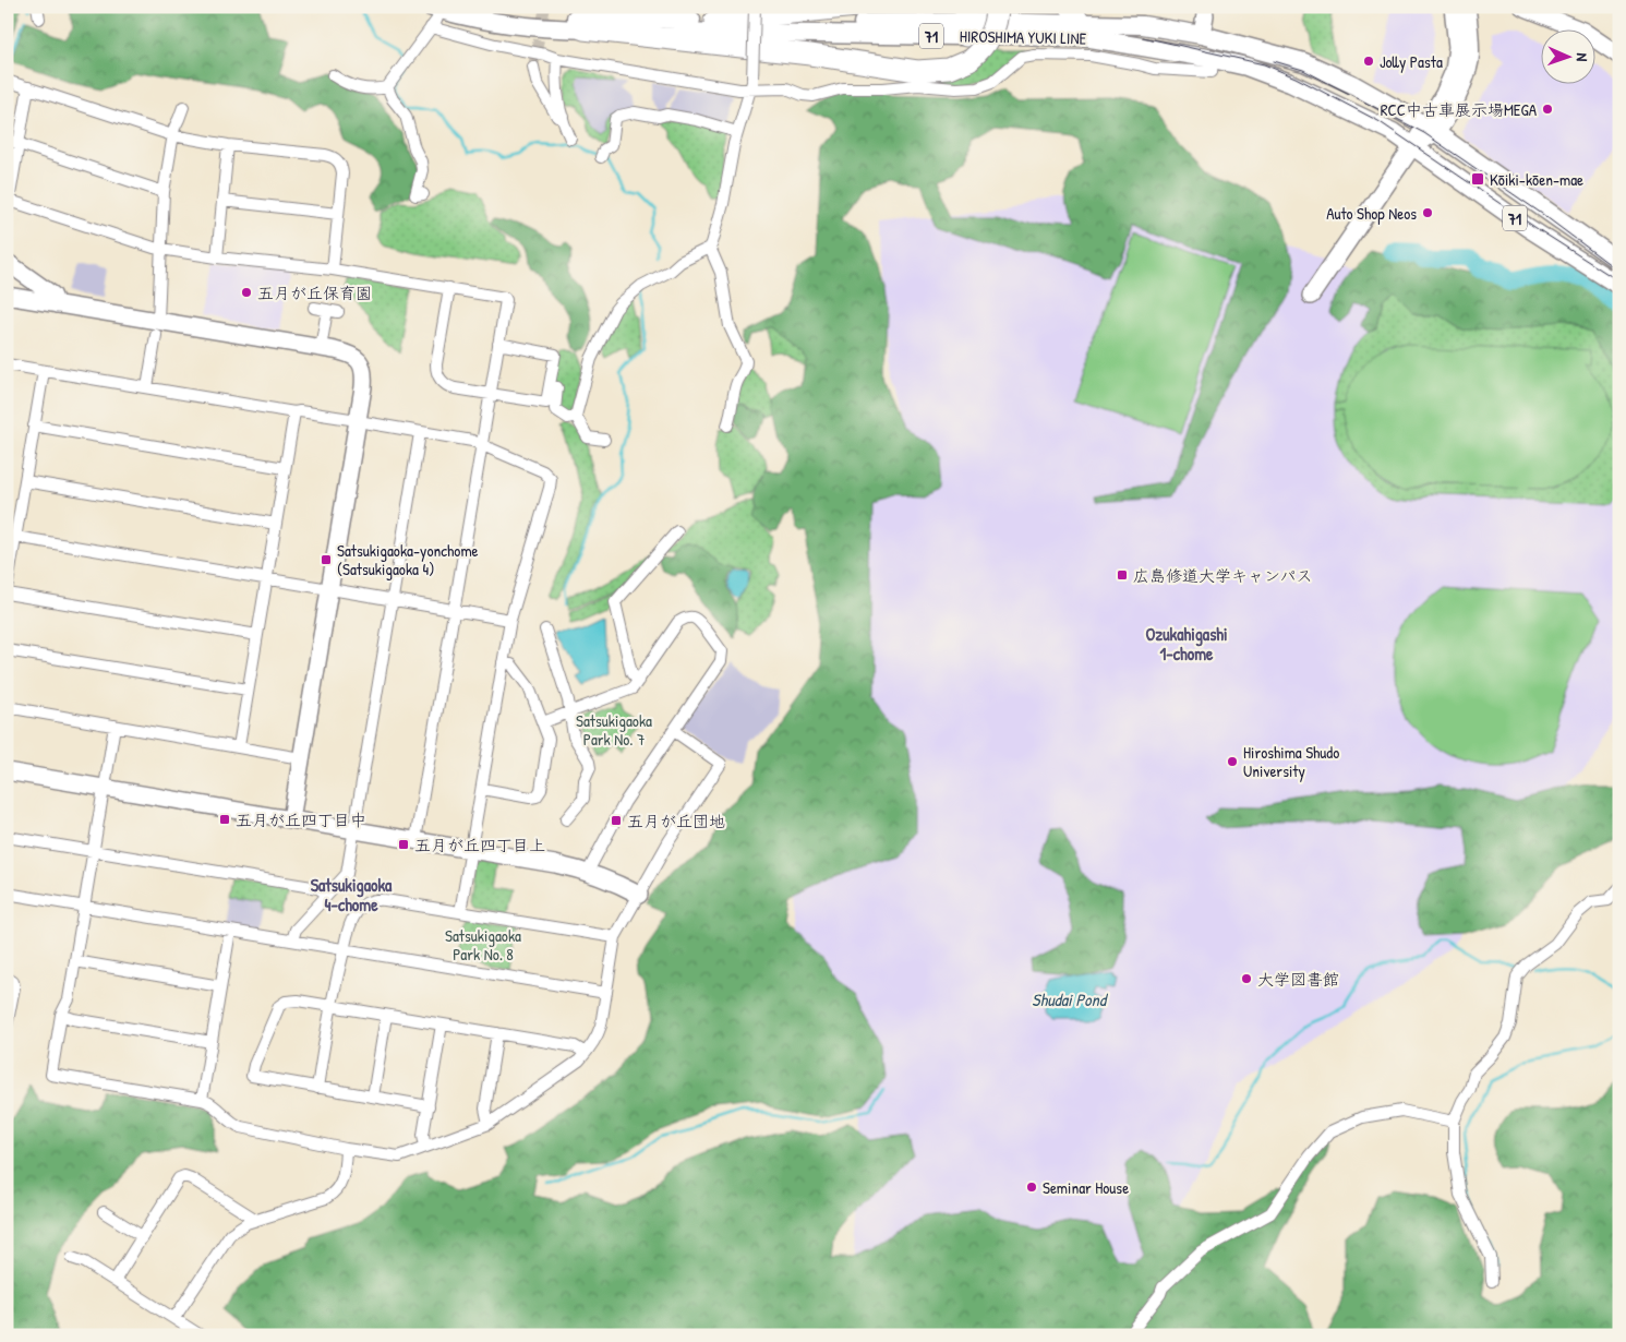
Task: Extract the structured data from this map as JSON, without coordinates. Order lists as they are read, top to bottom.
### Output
{
  "streets": {
    "main road": ["71", "HIROSHIMA YUKI LINE"]
  },
  "districts": ["Ozukahigashi 1-chome", "Satsukigaoka 4-chome"],
  "water": ["Shudai Pond"],
  "parks": ["Satsukigaoka Park No. 7", "Satsukigaoka Park No. 8"],
  "places": {
    "other": [
      "Jolly Pasta",
      "RCC中古車展示場MEGA",
      "Auto Shop Neos",
      "五月が丘保育園",
      "Hiroshima Shudo University",
      "大学図書館",
      "Seminar House"
    ],
    "transit": [
      "Kōiki-kōen-mae",
      "Satsukigaoka-yonchome (Satsukigaoka 4)",
      "広島修道大学キャンパス",
      "五月が丘四丁目中",
      "五月が丘団地",
      "五月が丘四丁目上"
    ]
  },
  "north": "right"
}
